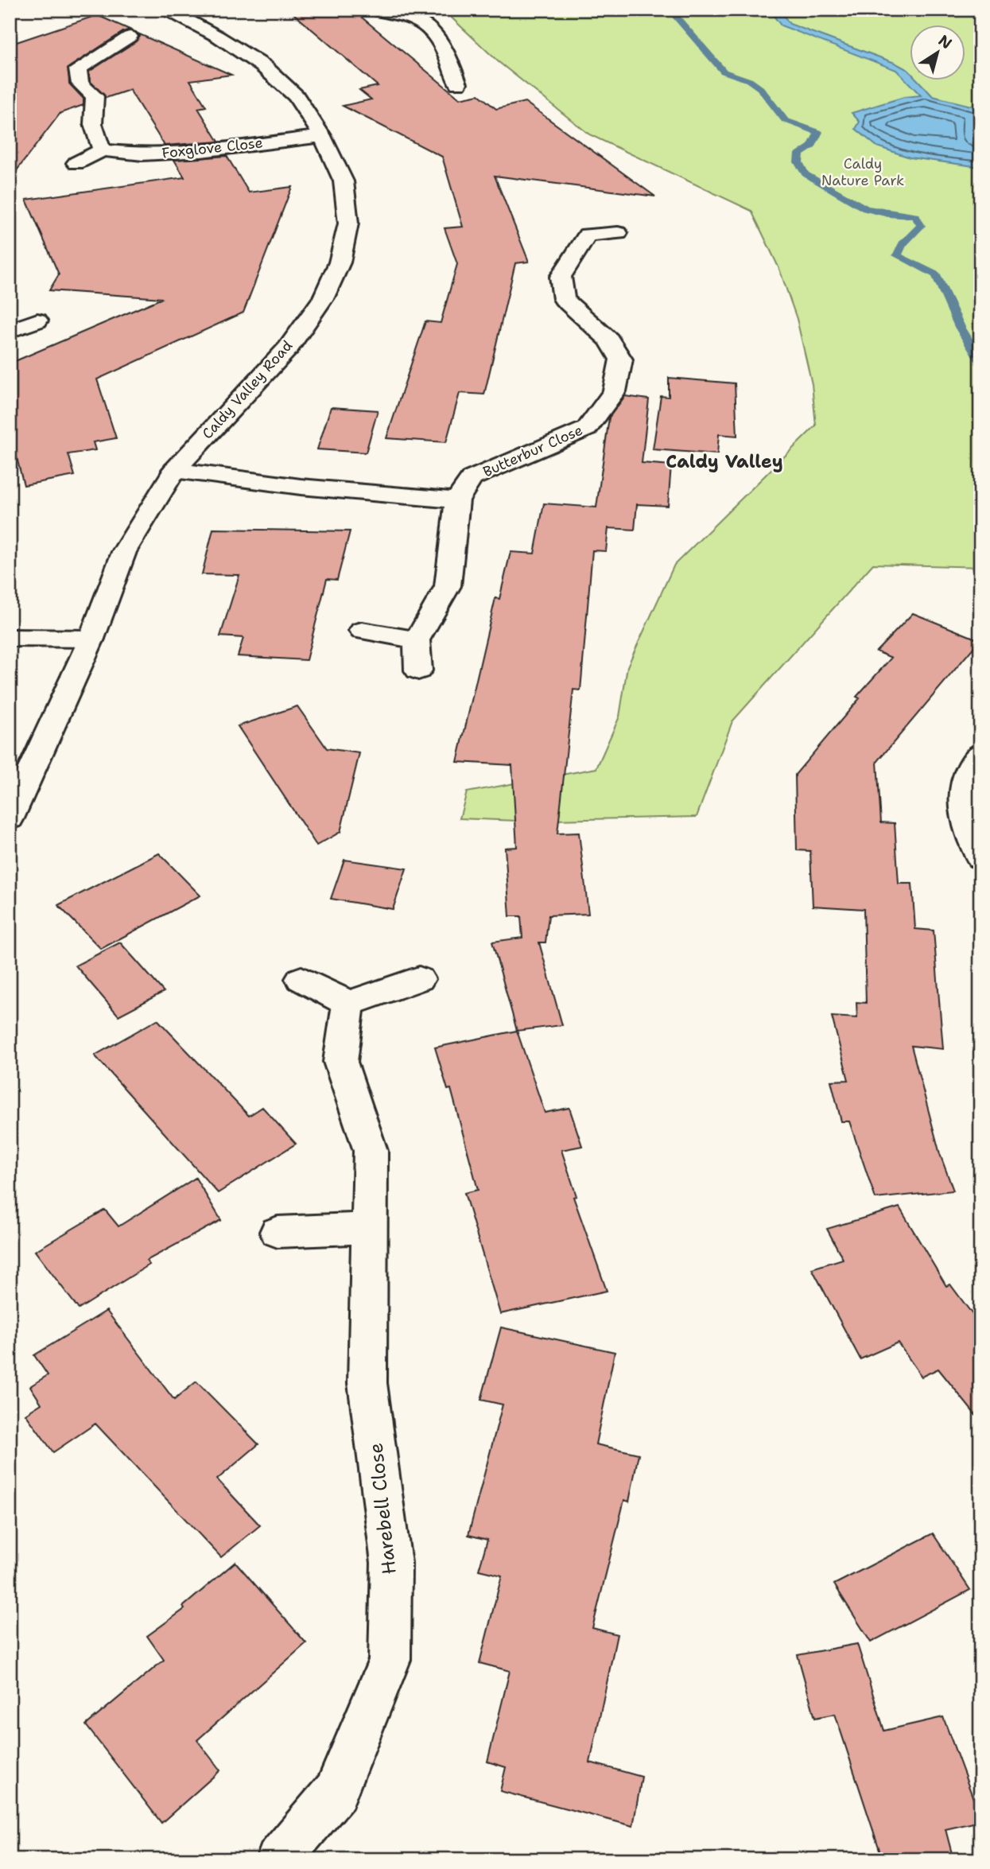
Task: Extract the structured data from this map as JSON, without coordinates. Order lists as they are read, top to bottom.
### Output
{
  "streets": {
    "street": [
      "Foxglove Close",
      "Caldy Valley Road",
      "Butterbur Close",
      "Harebell Close"
    ]
  },
  "crossings": [
    ["Foxglove Close", "Caldy Valley Road"]
  ],
  "districts": ["Caldy Valley"],
  "parks": ["Caldy Nature Park"],
  "north": "top right"
}
